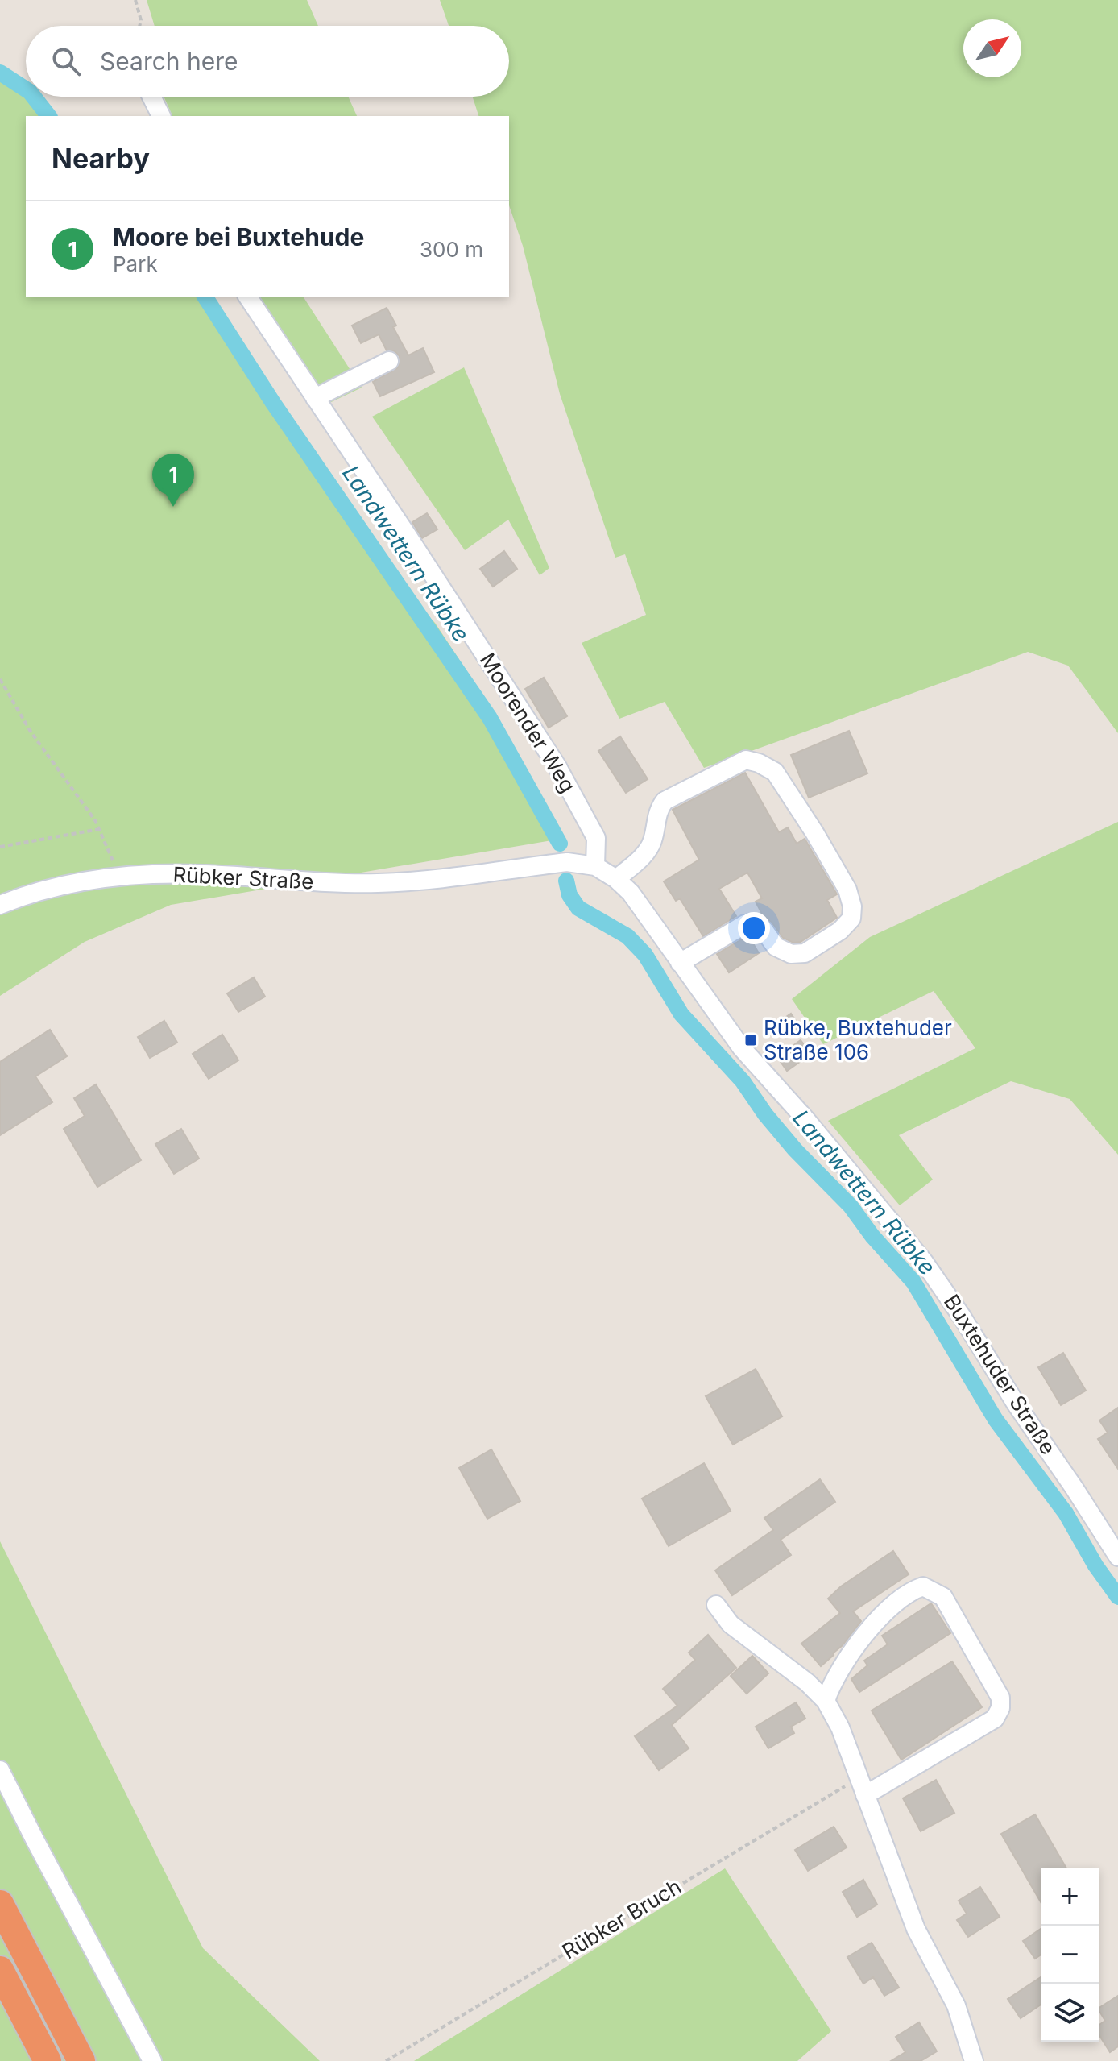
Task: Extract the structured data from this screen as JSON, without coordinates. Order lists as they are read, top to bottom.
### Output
{
  "streets": {
    "street": ["Moorender Weg", "Rübker Straße", "Buxtehuder Straße"],
    "path": ["Rübker Bruch"]
  },
  "crossings": [
    ["Moorender Weg", "Buxtehuder Straße"],
    ["Rübker Straße", "Buxtehuder Straße"]
  ],
  "water": ["Landwettern Rübke"],
  "places": {
    "transit": ["Rübke, Buxtehuder Straße 106"]
  },
  "north": "top right",
  "page": {
    "search": "Search here",
    "heading": "Nearby",
    "list": [
      {
        "mark": "1",
        "name": "Moore bei Buxtehude",
        "note": "Park",
        "value": "300 m"
      }
    ],
    "pins": "1",
    "map_buttons": ["+", "−"]
  }
}
